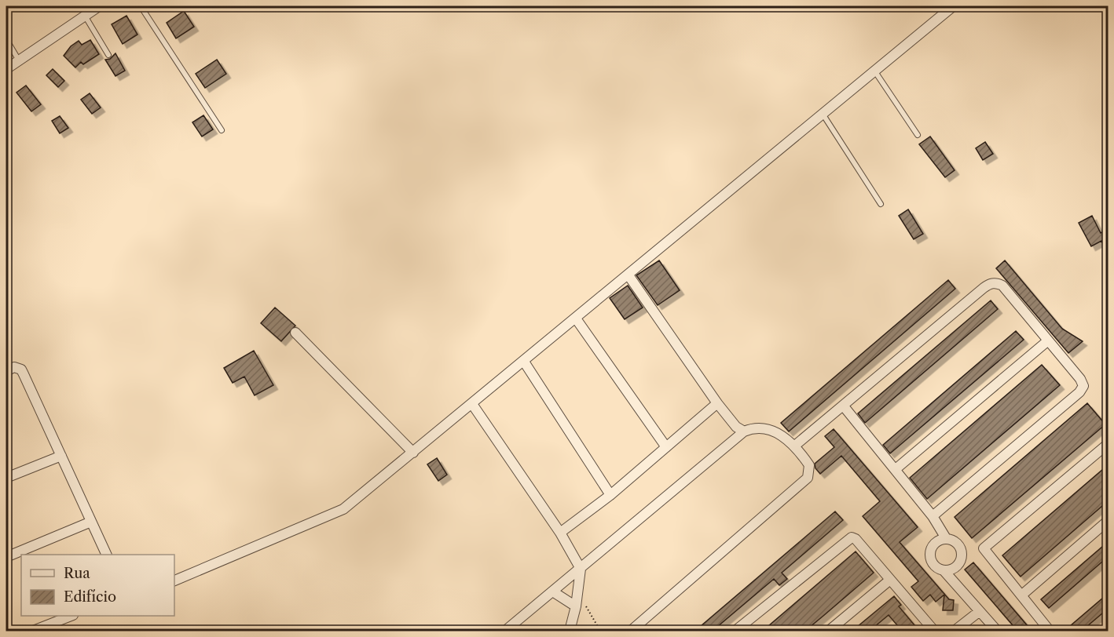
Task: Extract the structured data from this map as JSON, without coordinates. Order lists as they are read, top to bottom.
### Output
{
  "legend": ["Rua", "Edifício"]
}
